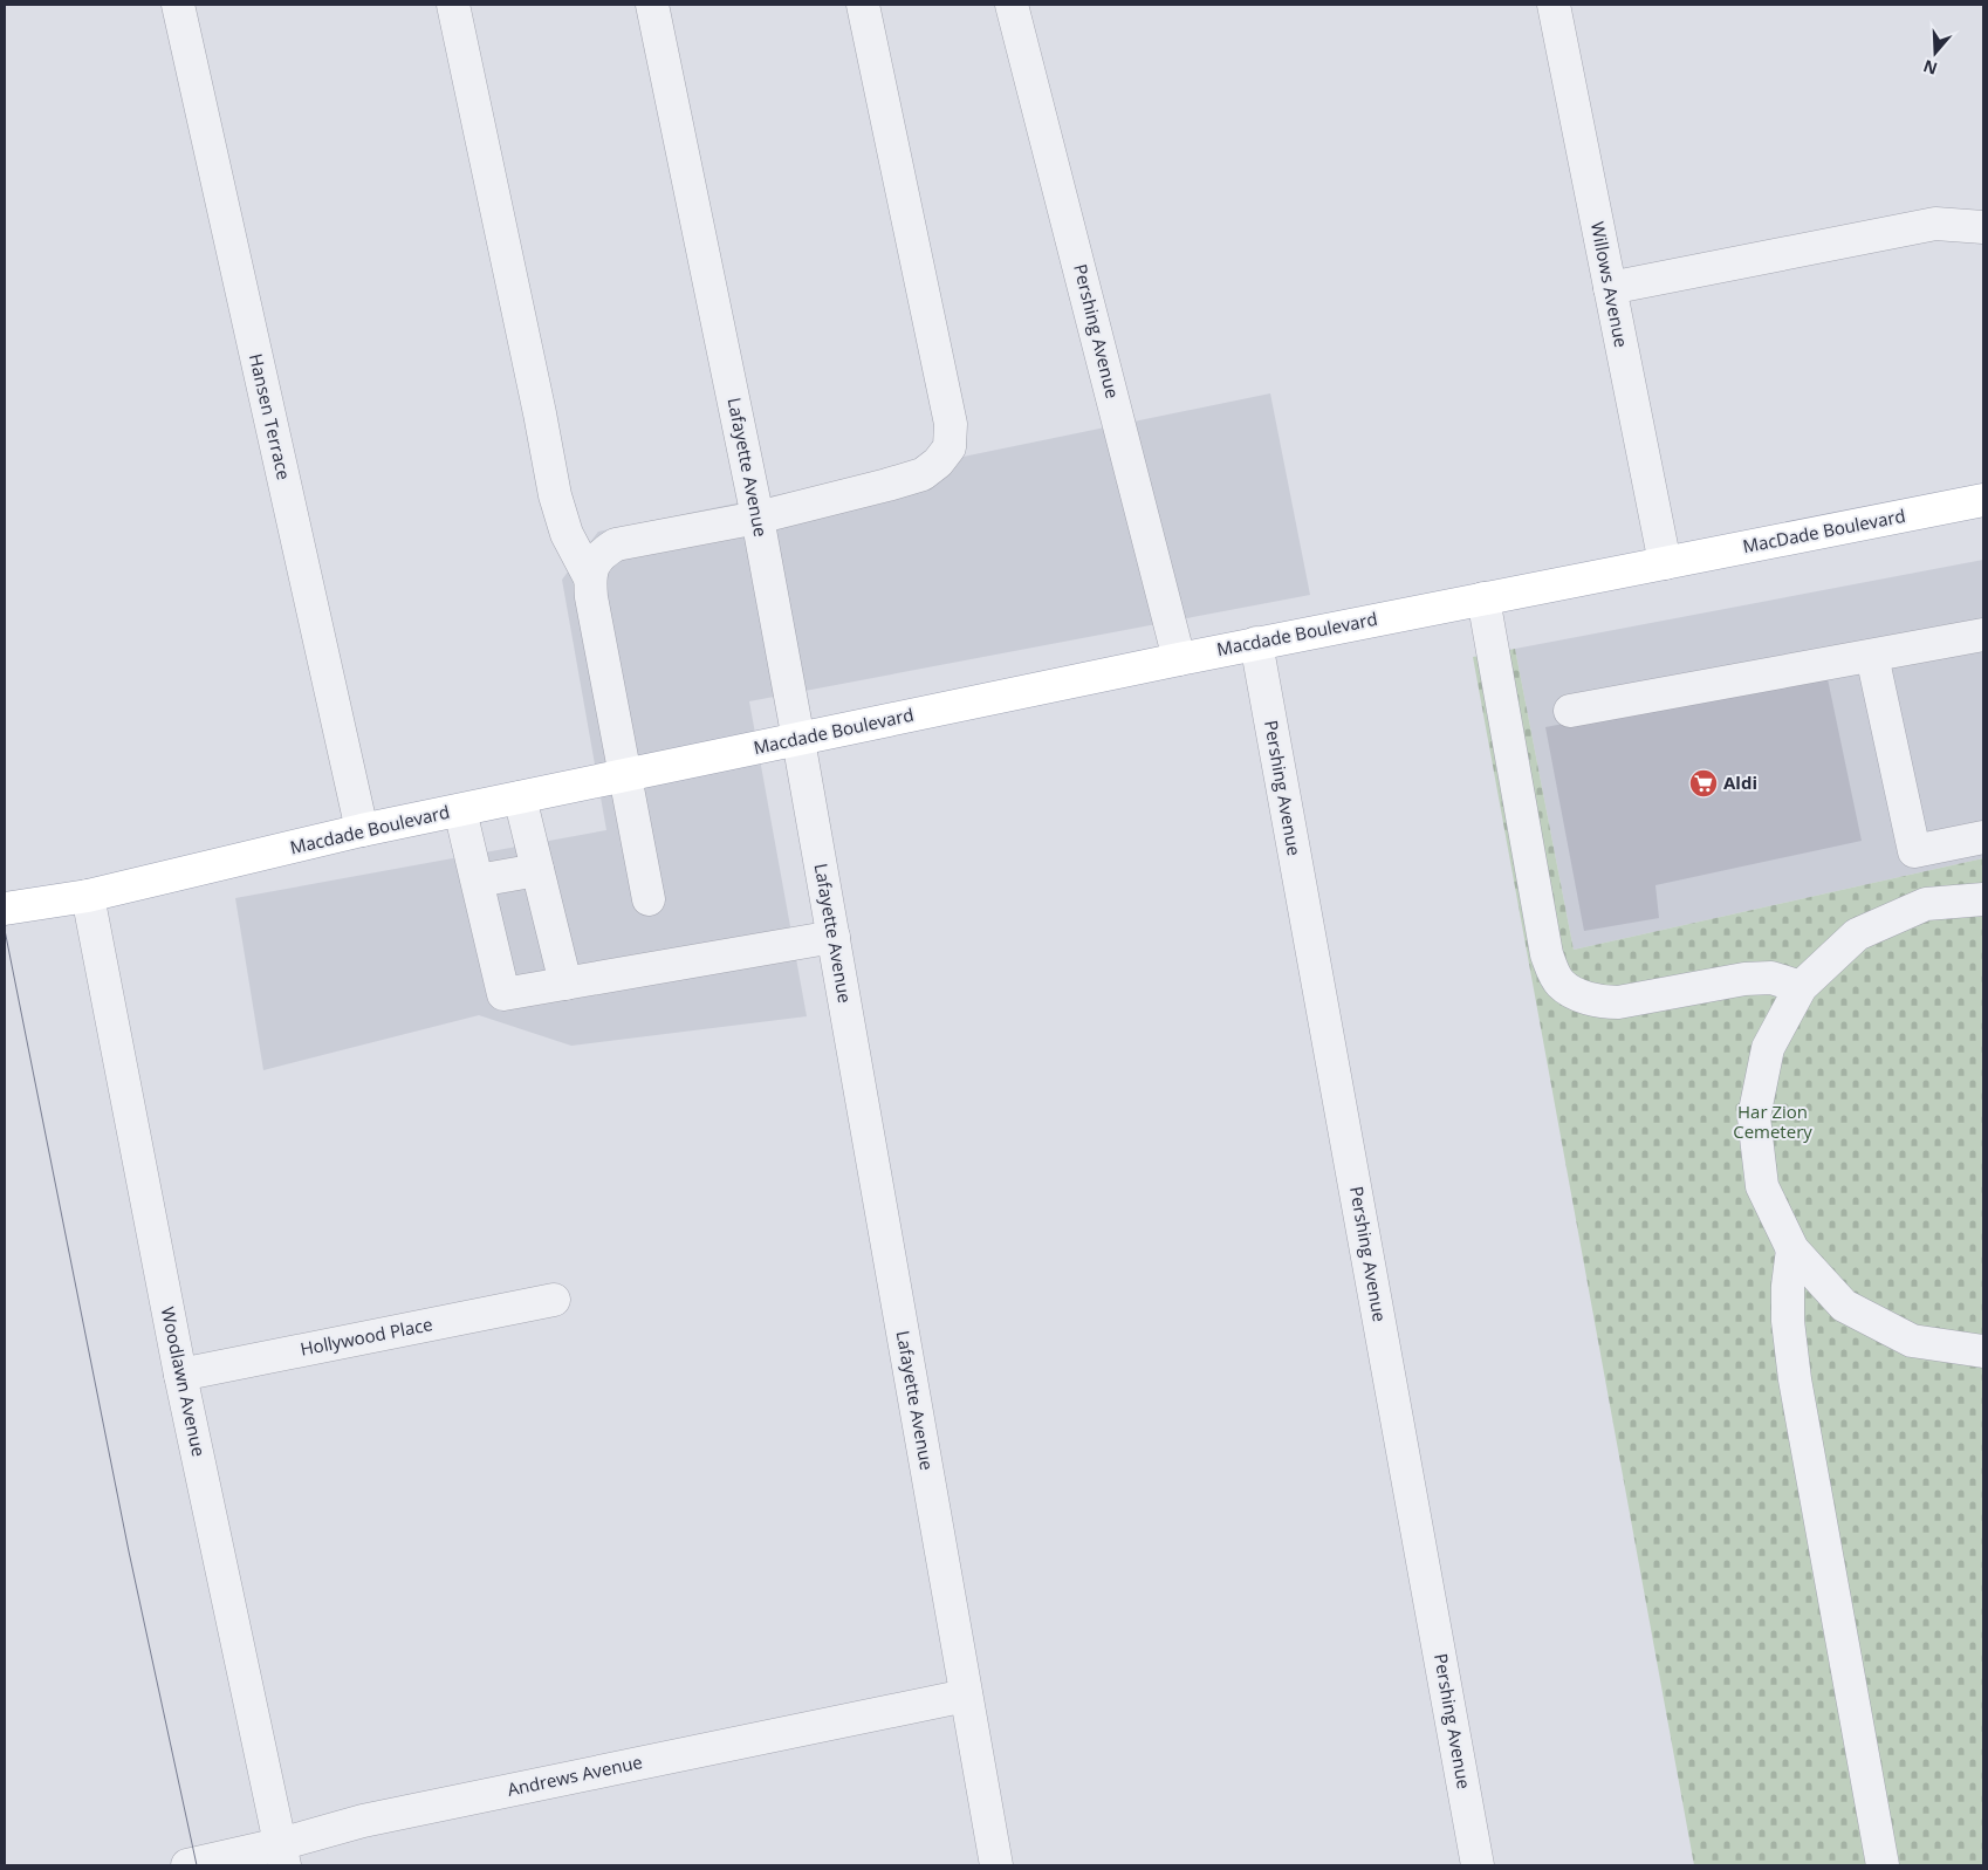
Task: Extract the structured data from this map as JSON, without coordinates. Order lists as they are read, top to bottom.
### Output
{
  "streets": {
    "main road": ["MacDade Boulevard", "Macdade Boulevard"],
    "street": [
      "Willows Avenue",
      "Pershing Avenue",
      "Hansen Terrace",
      "Lafayette Avenue",
      "Hollywood Place",
      "Woodlawn Avenue",
      "Andrews Avenue"
    ]
  },
  "crossings": [
    ["Willows Avenue", "MacDade Boulevard"],
    ["Willows Avenue", "Macdade Boulevard"],
    ["Pershing Avenue", "Macdade Boulevard"],
    ["Hansen Terrace", "Macdade Boulevard"],
    ["Lafayette Avenue", "Macdade Boulevard"],
    ["Lafayette Avenue", "Andrews Avenue"],
    ["MacDade Boulevard", "Macdade Boulevard"],
    ["Macdade Boulevard", "Woodlawn Avenue"],
    ["Hollywood Place", "Woodlawn Avenue"],
    ["Woodlawn Avenue", "Andrews Avenue"]
  ],
  "parks": ["Har Zion Cemetery"],
  "places": {
    "supermarket": ["Aldi"]
  },
  "north": "bottom"
}
